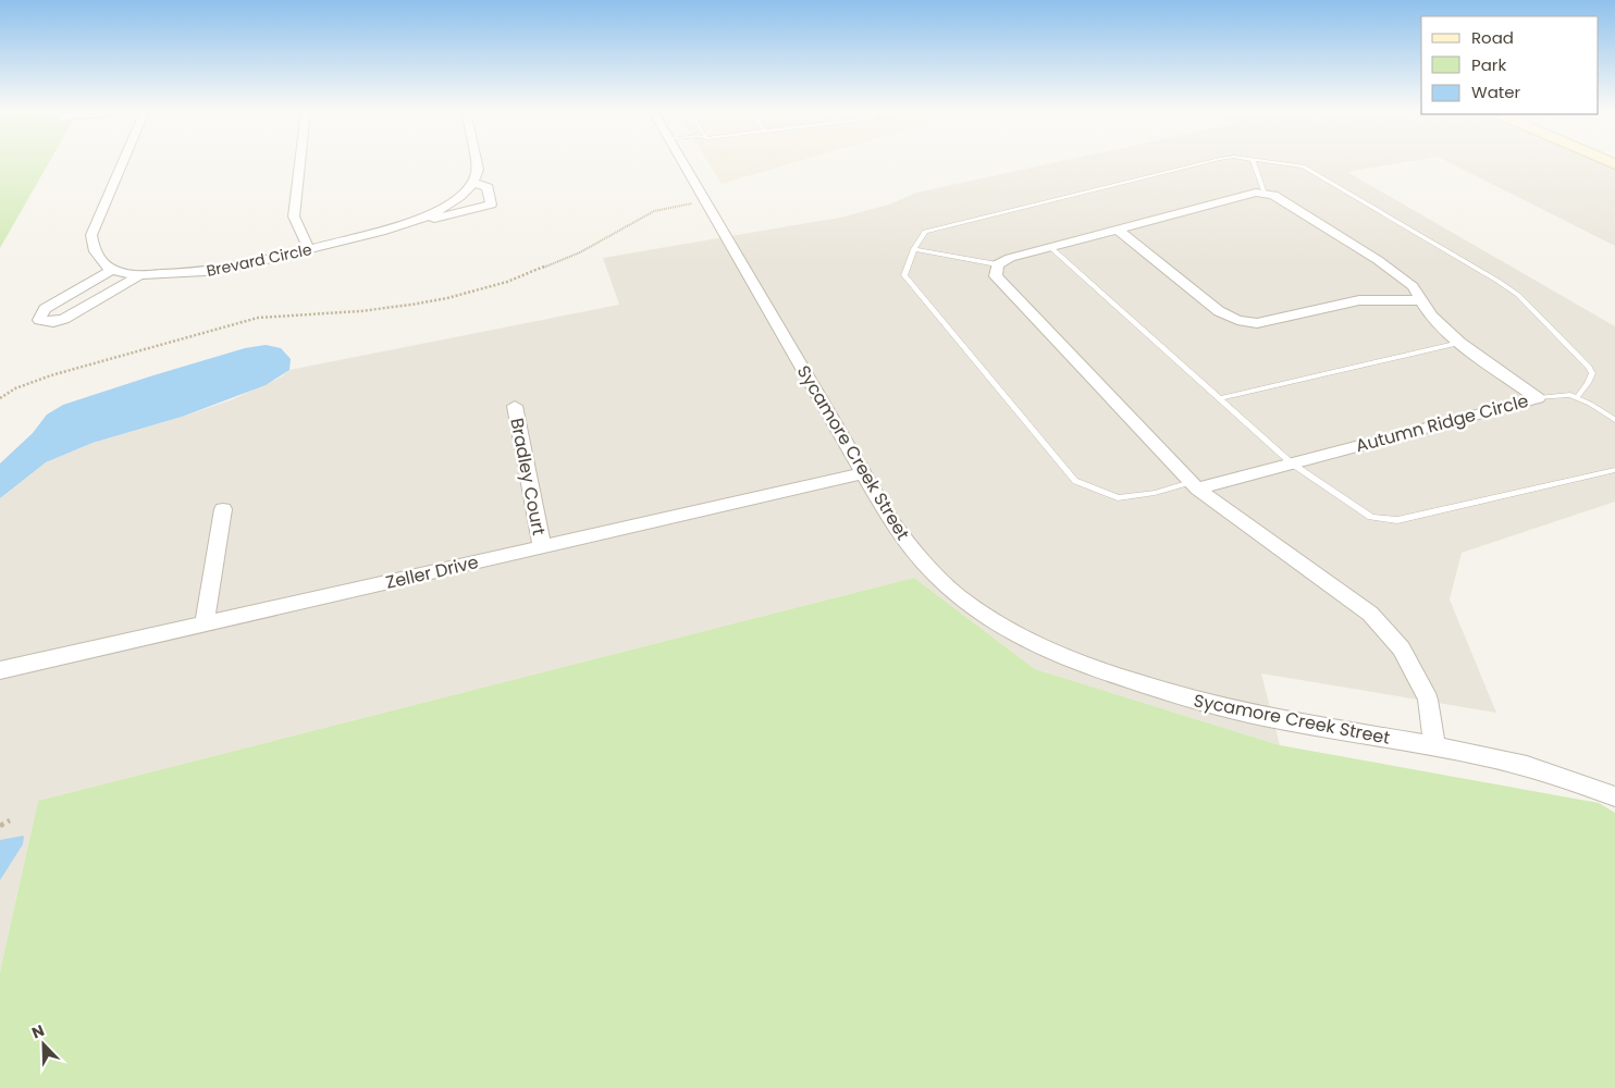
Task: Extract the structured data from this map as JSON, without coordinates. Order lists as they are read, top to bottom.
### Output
{
  "streets": {
    "street": [
      "Brevard Circle",
      "Autumn Ridge Circle",
      "Sycamore Creek Street",
      "Bradley Court",
      "Zeller Drive"
    ]
  },
  "crossings": [
    ["Sycamore Creek Street", "Zeller Drive"],
    ["Bradley Court", "Zeller Drive"]
  ],
  "legend": ["Road", "Park", "Water"],
  "north": "top left"
}
